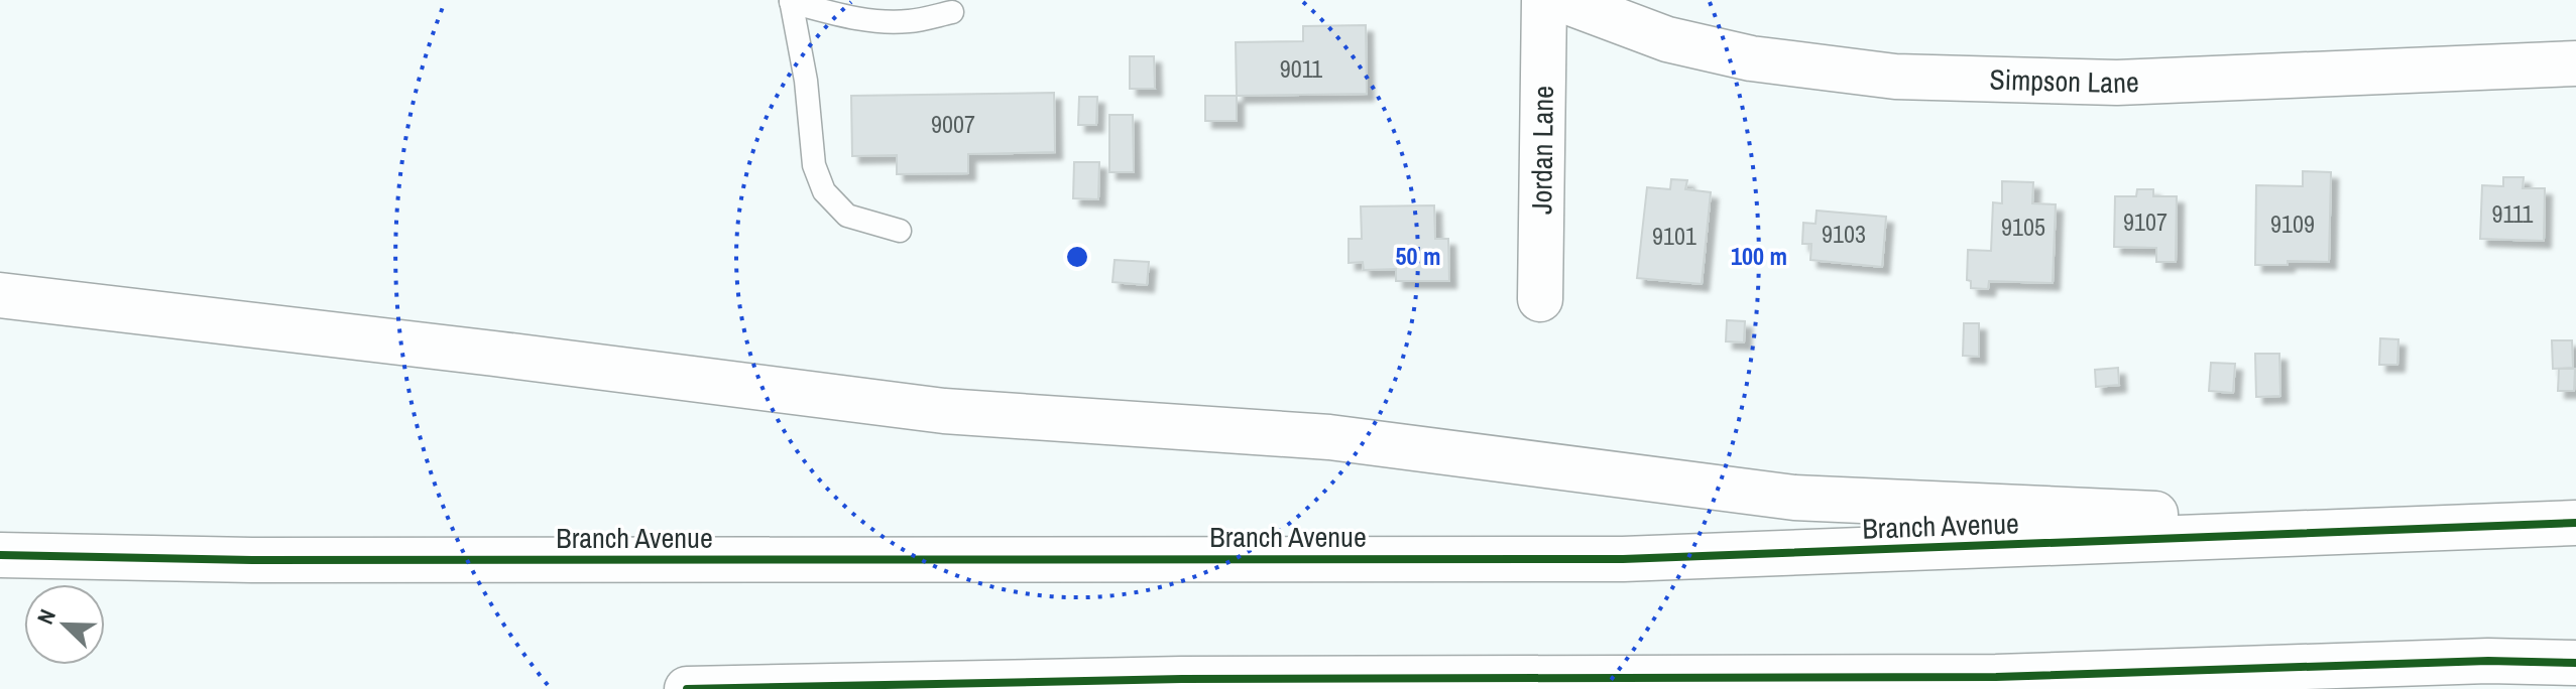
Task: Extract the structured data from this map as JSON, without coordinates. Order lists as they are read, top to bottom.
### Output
{
  "streets": {
    "main road": ["Simpson Lane", "Jordan Lane", "Branch Avenue"]
  },
  "house_numbers": [
    "9011",
    "9007",
    "9111",
    "9107",
    "9109",
    "9105",
    "9103",
    "9101"
  ],
  "north": "top left",
  "rings": ["50 m", "100 m"]
}
